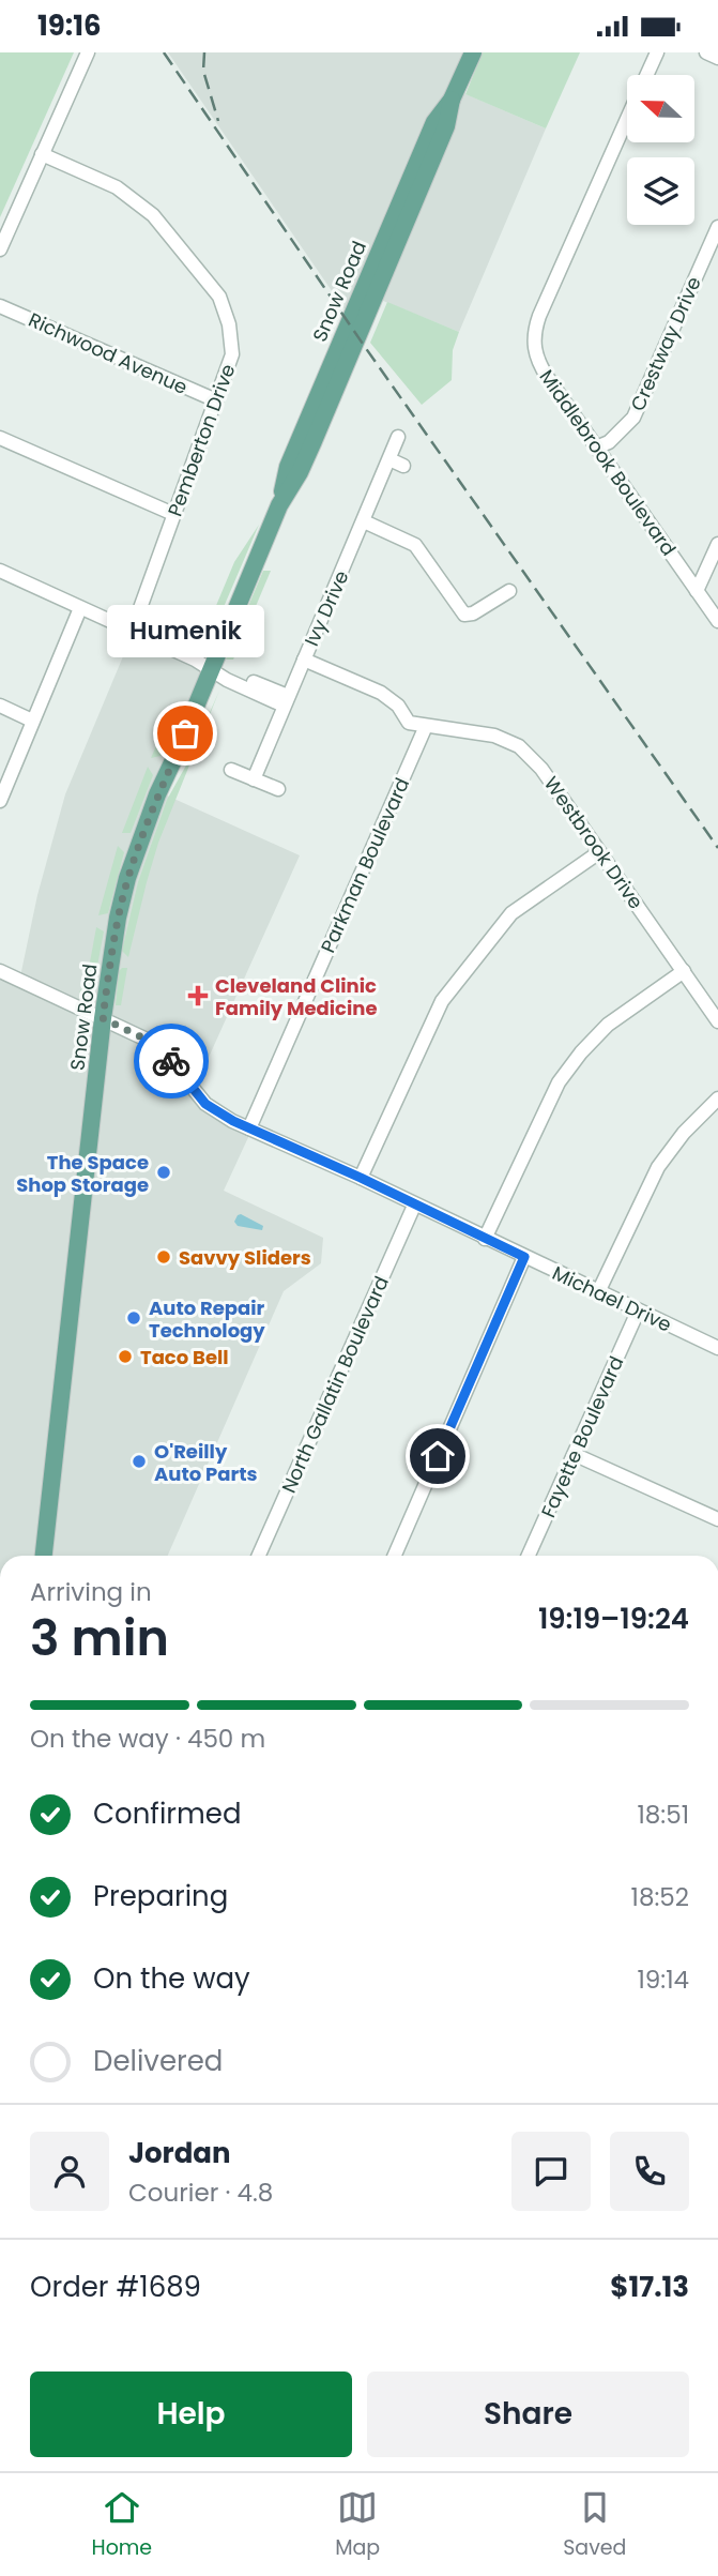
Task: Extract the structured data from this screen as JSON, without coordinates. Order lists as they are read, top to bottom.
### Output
{
  "streets": {
    "main road": ["Snow Road"],
    "street": [
      "Crestway Drive",
      "Richwood Avenue",
      "Pemberton Drive",
      "Middlebrook Boulevard",
      "Ivy Drive",
      "Westbrook Drive",
      "Parkman Boulevard",
      "Michael Drive",
      "North Gallatin Boulevard",
      "Fayette Boulevard"
    ]
  },
  "crossings": [
    ["Snow Road", "Michael Drive"],
    ["Crestway Drive", "Middlebrook Boulevard"],
    ["Richwood Avenue", "Pemberton Drive"],
    ["Westbrook Drive", "Parkman Boulevard"],
    ["Parkman Boulevard", "Michael Drive"],
    ["Michael Drive", "North Gallatin Boulevard"],
    ["Michael Drive", "Fayette Boulevard"]
  ],
  "places": {
    "other": [
      "Humenik",
      "The Space Shop Storage",
      "Savvy Sliders",
      "Auto Repair Technology",
      "Taco Bell",
      "O'Reilly Auto Parts"
    ],
    "health": ["Cleveland Clinic Family Medicine"]
  },
  "north": "left",
  "page": {
    "status": "19:16",
    "bubble": "Humenik",
    "heading": ["3 min", "Arriving in", "19:19–19:24"],
    "panel": [
      "Jordan",
      "Courier · 4.8",
      "Order #1689",
      "$17.13"
    ],
    "bar": "On the way · 450 m",
    "list": [
      ["Confirmed", "18:51"],
      ["Preparing", "18:52"],
      ["On the way", "19:14"],
      "Delivered"
    ],
    "buttons": ["Help", "Share"],
    "tabs": ["Home", "Map", "Saved"]
  }
}
